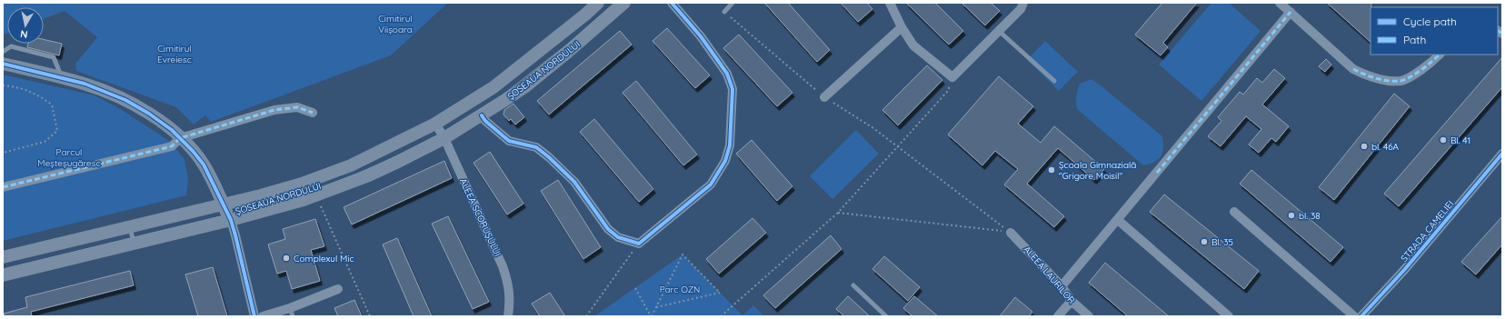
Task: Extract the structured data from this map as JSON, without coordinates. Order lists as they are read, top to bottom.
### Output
{
  "streets": {
    "main road": ["ȘOSEAUA NORDULUI"],
    "street": ["ALEEA SCORUȘULUI", "STRADA CAMELIEI", "ALEEA LAURILOR"]
  },
  "crossings": [
    ["ȘOSEAUA NORDULUI", "ALEEA SCORUȘULUI"]
  ],
  "parks": [
    "Cimitirul Viișoara",
    "Cimitirul Evreiesc",
    "Parcul Meșteșugăresc",
    "Parc OZN"
  ],
  "places": [
    "Bl. 41",
    "bl. 46A",
    "Școala Gimnazială \"Grigore Moisil\"",
    "bl. 38",
    "Bl. 35",
    "Complexul Mic"
  ],
  "legend": ["Cycle path", "Path"],
  "north": "bottom"
}
